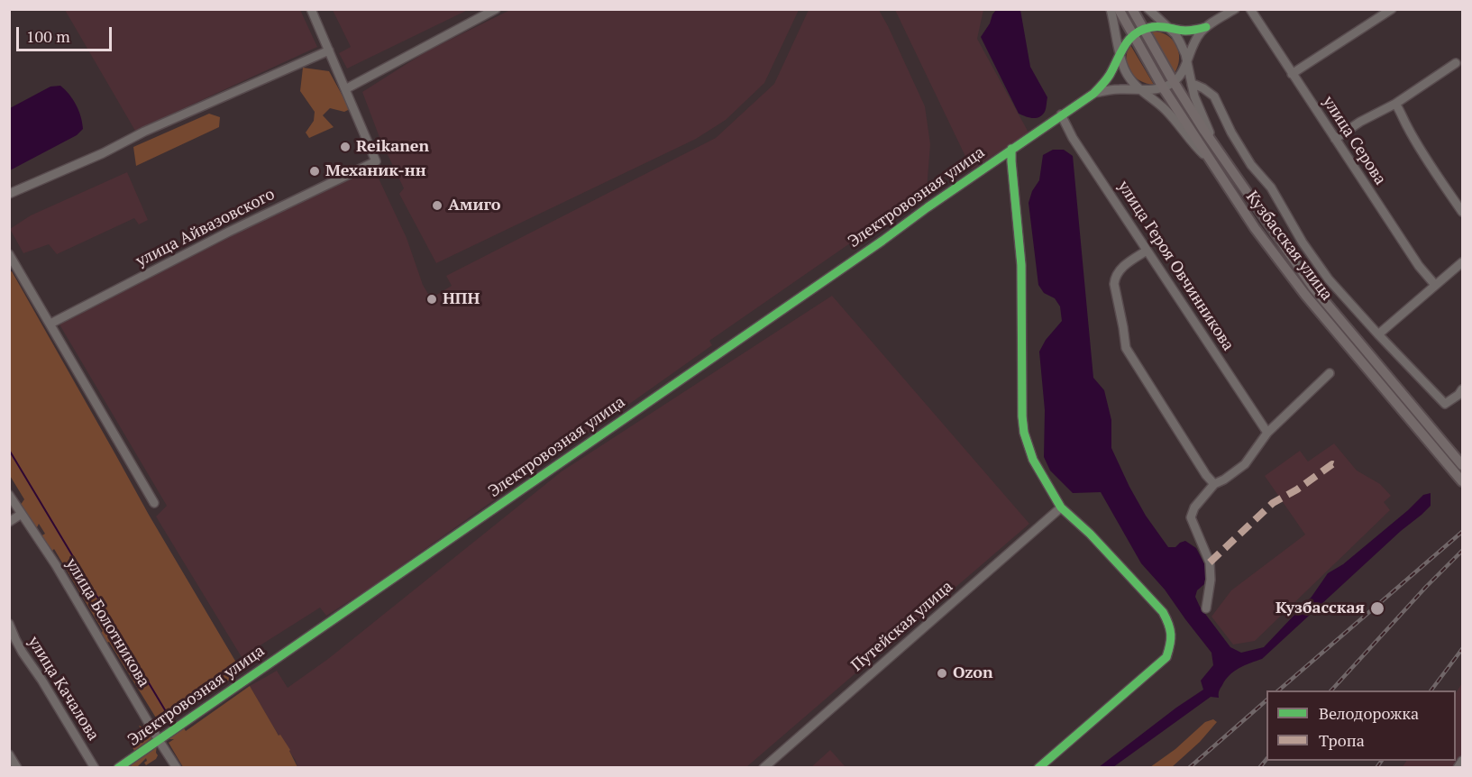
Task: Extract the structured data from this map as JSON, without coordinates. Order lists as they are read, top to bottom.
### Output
{
  "streets": {
    "main road": ["Кузбасская улица"],
    "street": [
      "улица Серова",
      "Электровозная улица",
      "улица Айвазовского",
      "улица Героя Овчинникова",
      "улица Болотникова",
      "Путейская улица",
      "улица Качалова"
    ]
  },
  "crossings": [
    ["Электровозная улица", "улица Героя Овчинникова"],
    ["Электровозная улица", "улица Болотникова"]
  ],
  "places": [
    "Reikanen",
    "Механик-нн",
    "Амиго",
    "НПН",
    "Кузбасская",
    "Ozon"
  ],
  "legend": ["Велодорожка", "Тропа"],
  "scale_bar": "100 m"
}
